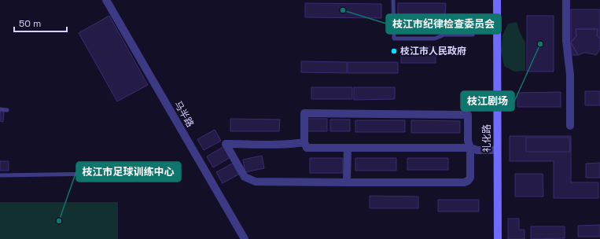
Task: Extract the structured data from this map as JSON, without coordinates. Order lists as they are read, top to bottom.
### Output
{
  "streets": {
    "street": ["马半路", "礼化路"]
  },
  "places": [
    "枝江市纪律检查委员会",
    "枝江剧场",
    "枝江市人民政府",
    "枝江市足球训练中心"
  ],
  "scale_bar": "50 m"
}
